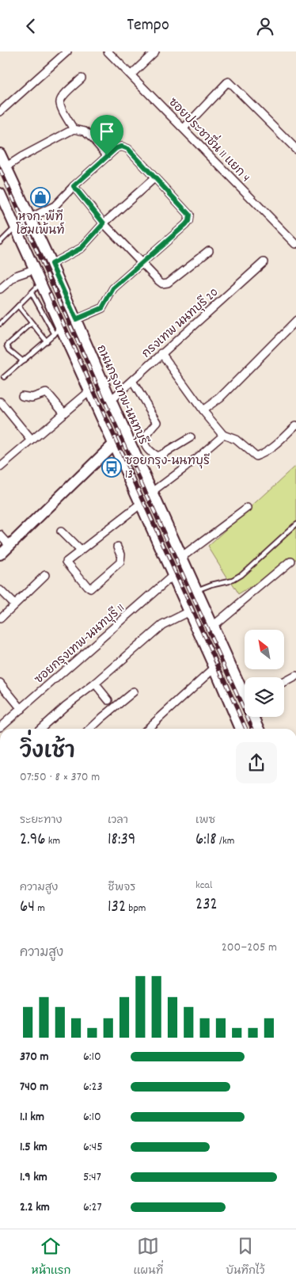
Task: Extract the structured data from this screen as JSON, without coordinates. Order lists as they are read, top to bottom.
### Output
{
  "streets": {
    "main road": ["ถนนกรุงเทพ-นนทบุรี"],
    "street": ["ซอยประชาชื่น 11 แยก 4", "กรงเทพ นนทบุรี 20", "ซอยกรุงเทพ-นนทบุรี 11"]
  },
  "crossings": [
    ["กรงเทพ นนทบุรี 20", "ถนนกรุงเทพ-นนทบุรี"]
  ],
  "places": {
    "shop": ["หจก. พีที โฮมเพ้นท์"],
    "bus stop": ["ซอยกรุง-นนทบุรี 13"]
  },
  "north": "top left",
  "page": {
    "header": "Tempo",
    "heading": ["วิ่งเช้า", "07:50 · 8 × 370 m"],
    "stats": [
      ["ระยะทาง", "2.96 km"],
      ["เวลา", "18:39"],
      ["เพซ", "6:18 /km"],
      ["ความสูง", "64 m"],
      ["ชีพจร", "132 bpm"],
      ["kcal", "232"]
    ],
    "chart": ["ความสูง", "200–205 m"],
    "list": [
      {
        "name": "370 m",
        "note": "6:10"
      },
      {
        "name": "740 m",
        "note": "6:23"
      },
      {
        "name": "1.1 km",
        "note": "6:10"
      },
      {
        "name": "1.5 km",
        "note": "6:45"
      },
      {
        "name": "1.9 km",
        "note": "5:47"
      },
      {
        "name": "2.2 km",
        "note": "6:27"
      }
    ],
    "tabs": ["หน้าแรก", "แผนที่", "บันทึกไว้"]
  }
}
